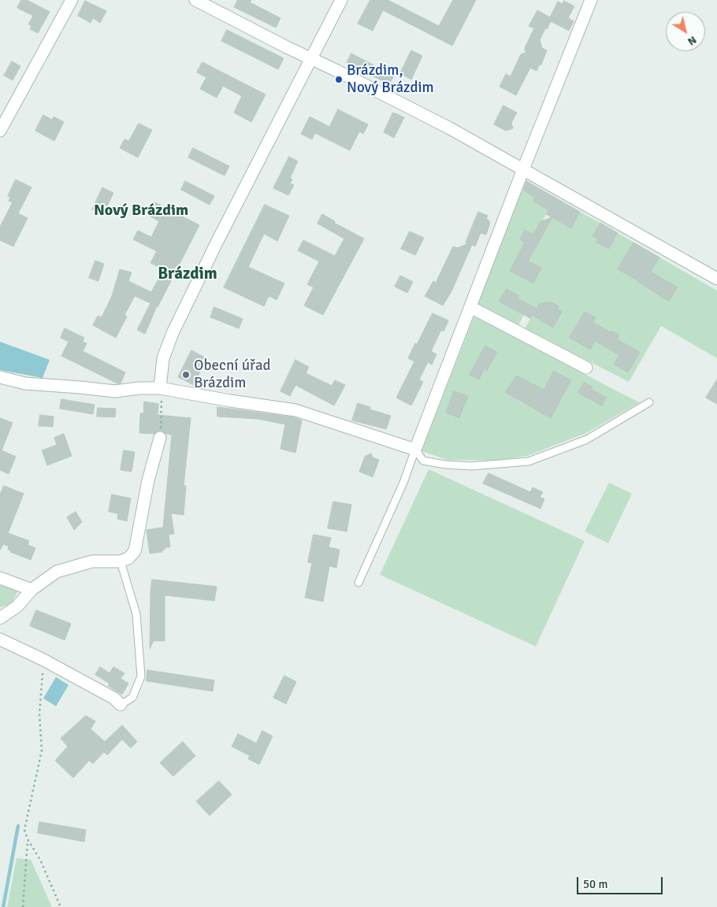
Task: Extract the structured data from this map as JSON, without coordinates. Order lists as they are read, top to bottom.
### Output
{
  "districts": ["Nový Brázdim", "Brázdim"],
  "places": ["Brázdim, Nový Brázdim", "Obecní úřad Brázdim"],
  "scale_bar": "50 m",
  "north": "bottom right"
}
